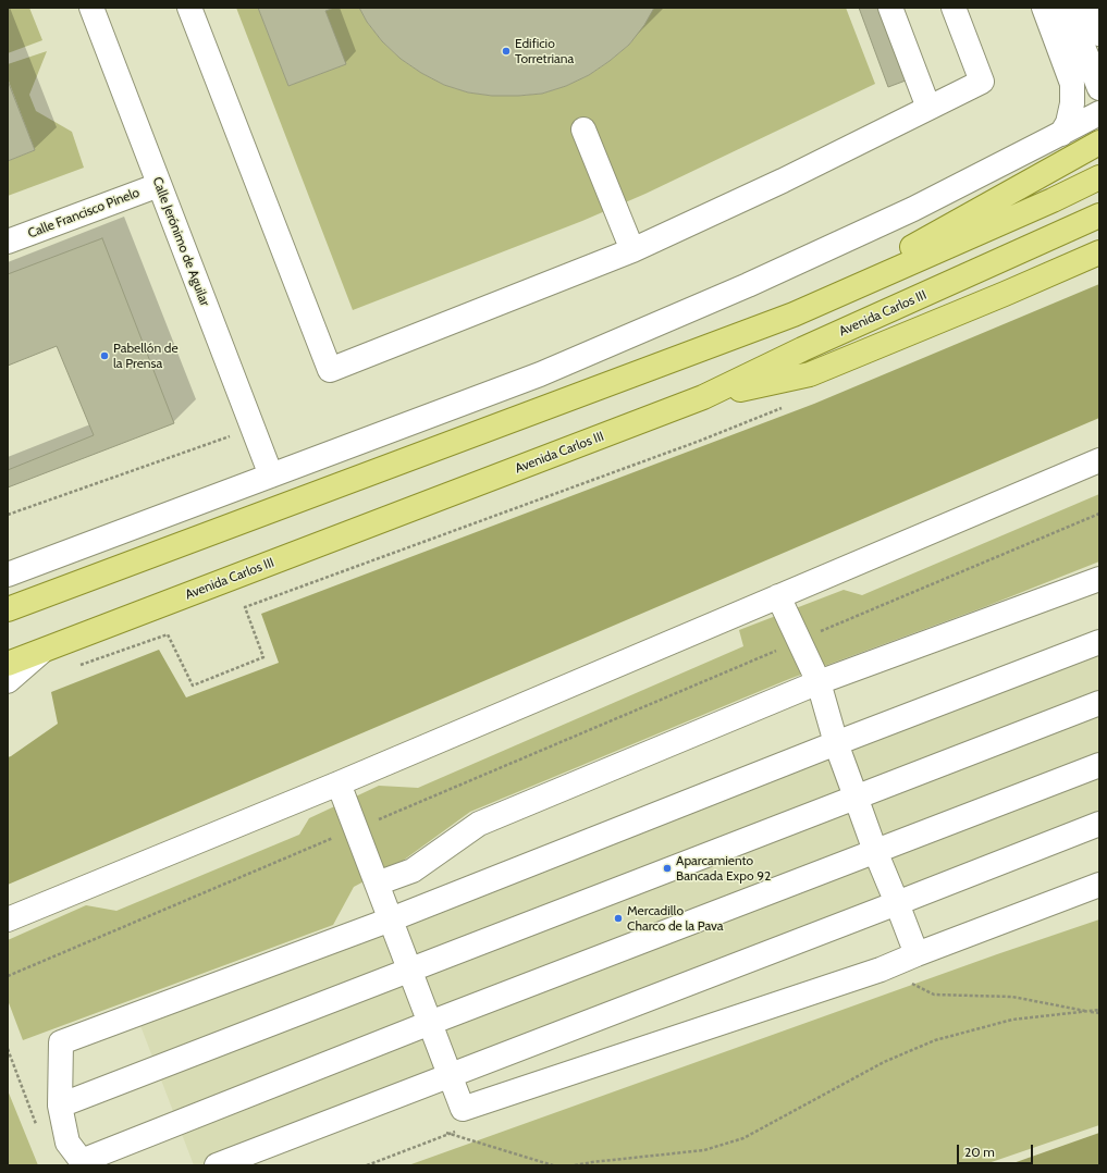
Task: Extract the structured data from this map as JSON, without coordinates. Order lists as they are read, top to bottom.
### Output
{
  "streets": {
    "main road": ["Avenida Carlos III"],
    "street": ["Calle Francisco Pinelo", "Calle Jerónimo de Aguilar"]
  },
  "crossings": [
    ["Calle Francisco Pinelo", "Calle Jerónimo de Aguilar"]
  ],
  "places": [
    "Edificio Torretriana",
    "Pabellón de la Prensa",
    "Aparcamiento Bancada Expo 92",
    "Mercadillo Charco de la Pava"
  ],
  "scale_bar": "20 m"
}
